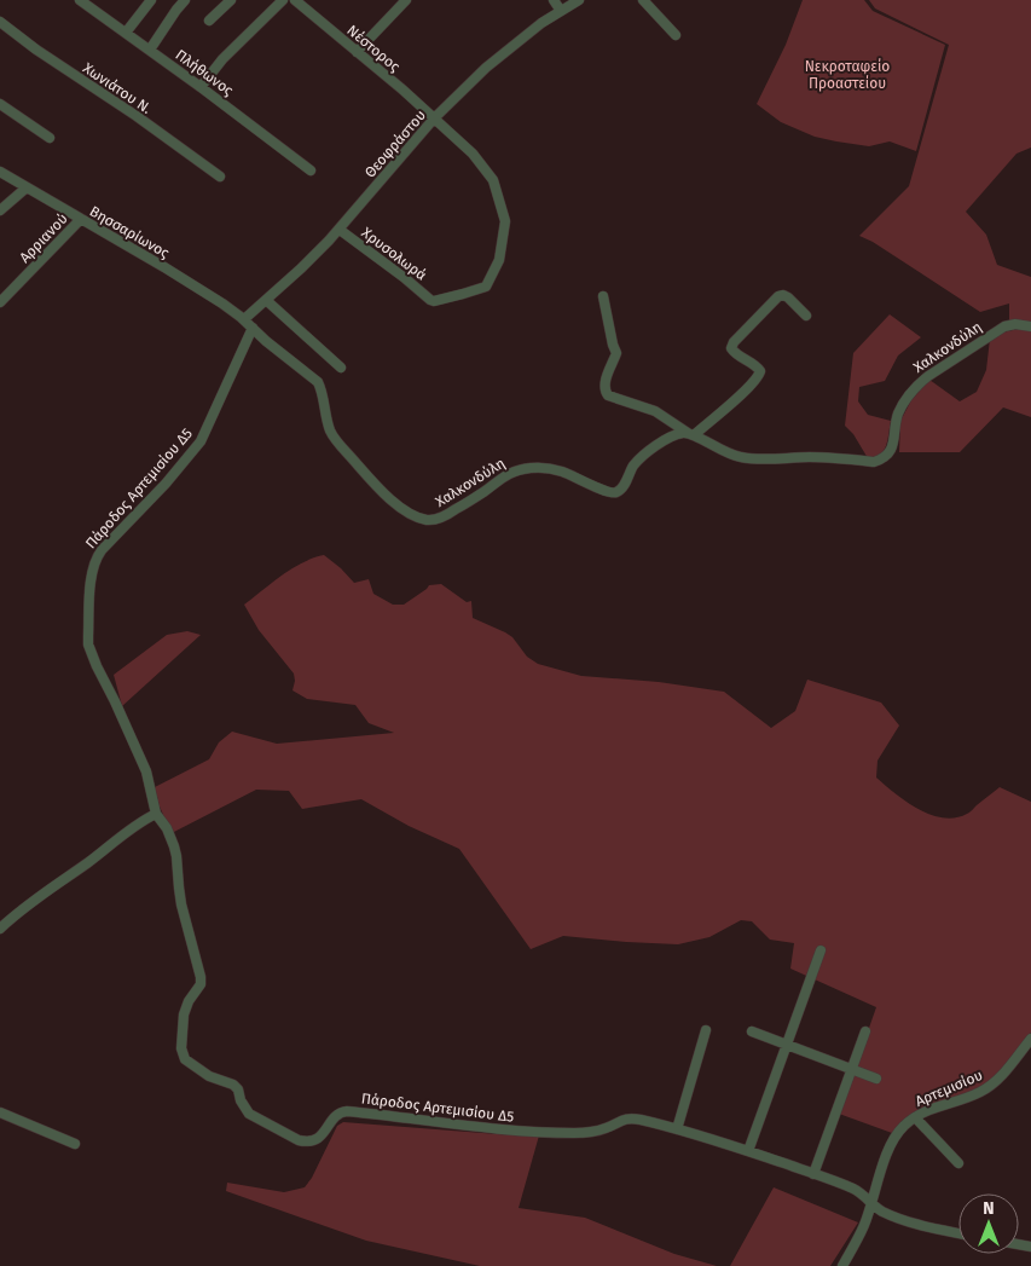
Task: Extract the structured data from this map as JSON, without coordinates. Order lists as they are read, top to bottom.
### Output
{
  "streets": {
    "street": [
      "Νέστορος",
      "Πλήθωνος",
      "Χωνιάτου Ν.",
      "Θεοφράστου",
      "Βησσαρίωνος",
      "Αρριανού",
      "Χρυσολωρά",
      "Χαλκονδύλη",
      "Πάροδος Αρτεμισίου Δ5",
      "Αρτεμισίου"
    ]
  },
  "crossings": [
    ["Νέστορος", "Θεοφράστου"],
    ["Νέστορος", "Χρυσολωρά"],
    ["Θεοφράστου", "Βησσαρίωνος"],
    ["Θεοφράστου", "Χρυσολωρά"],
    ["Θεοφράστου", "Χαλκονδύλη"],
    ["Βησσαρίωνος", "Αρριανού"],
    ["Βησσαρίωνος", "Χαλκονδύλη"],
    ["Χαλκονδύλη", "Πάροδος Αρτεμισίου Δ5"],
    ["Πάροδος Αρτεμισίου Δ5", "Αρτεμισίου"]
  ],
  "parks": ["Νεκροταφείο Προαστείου"],
  "north": "top"
}
